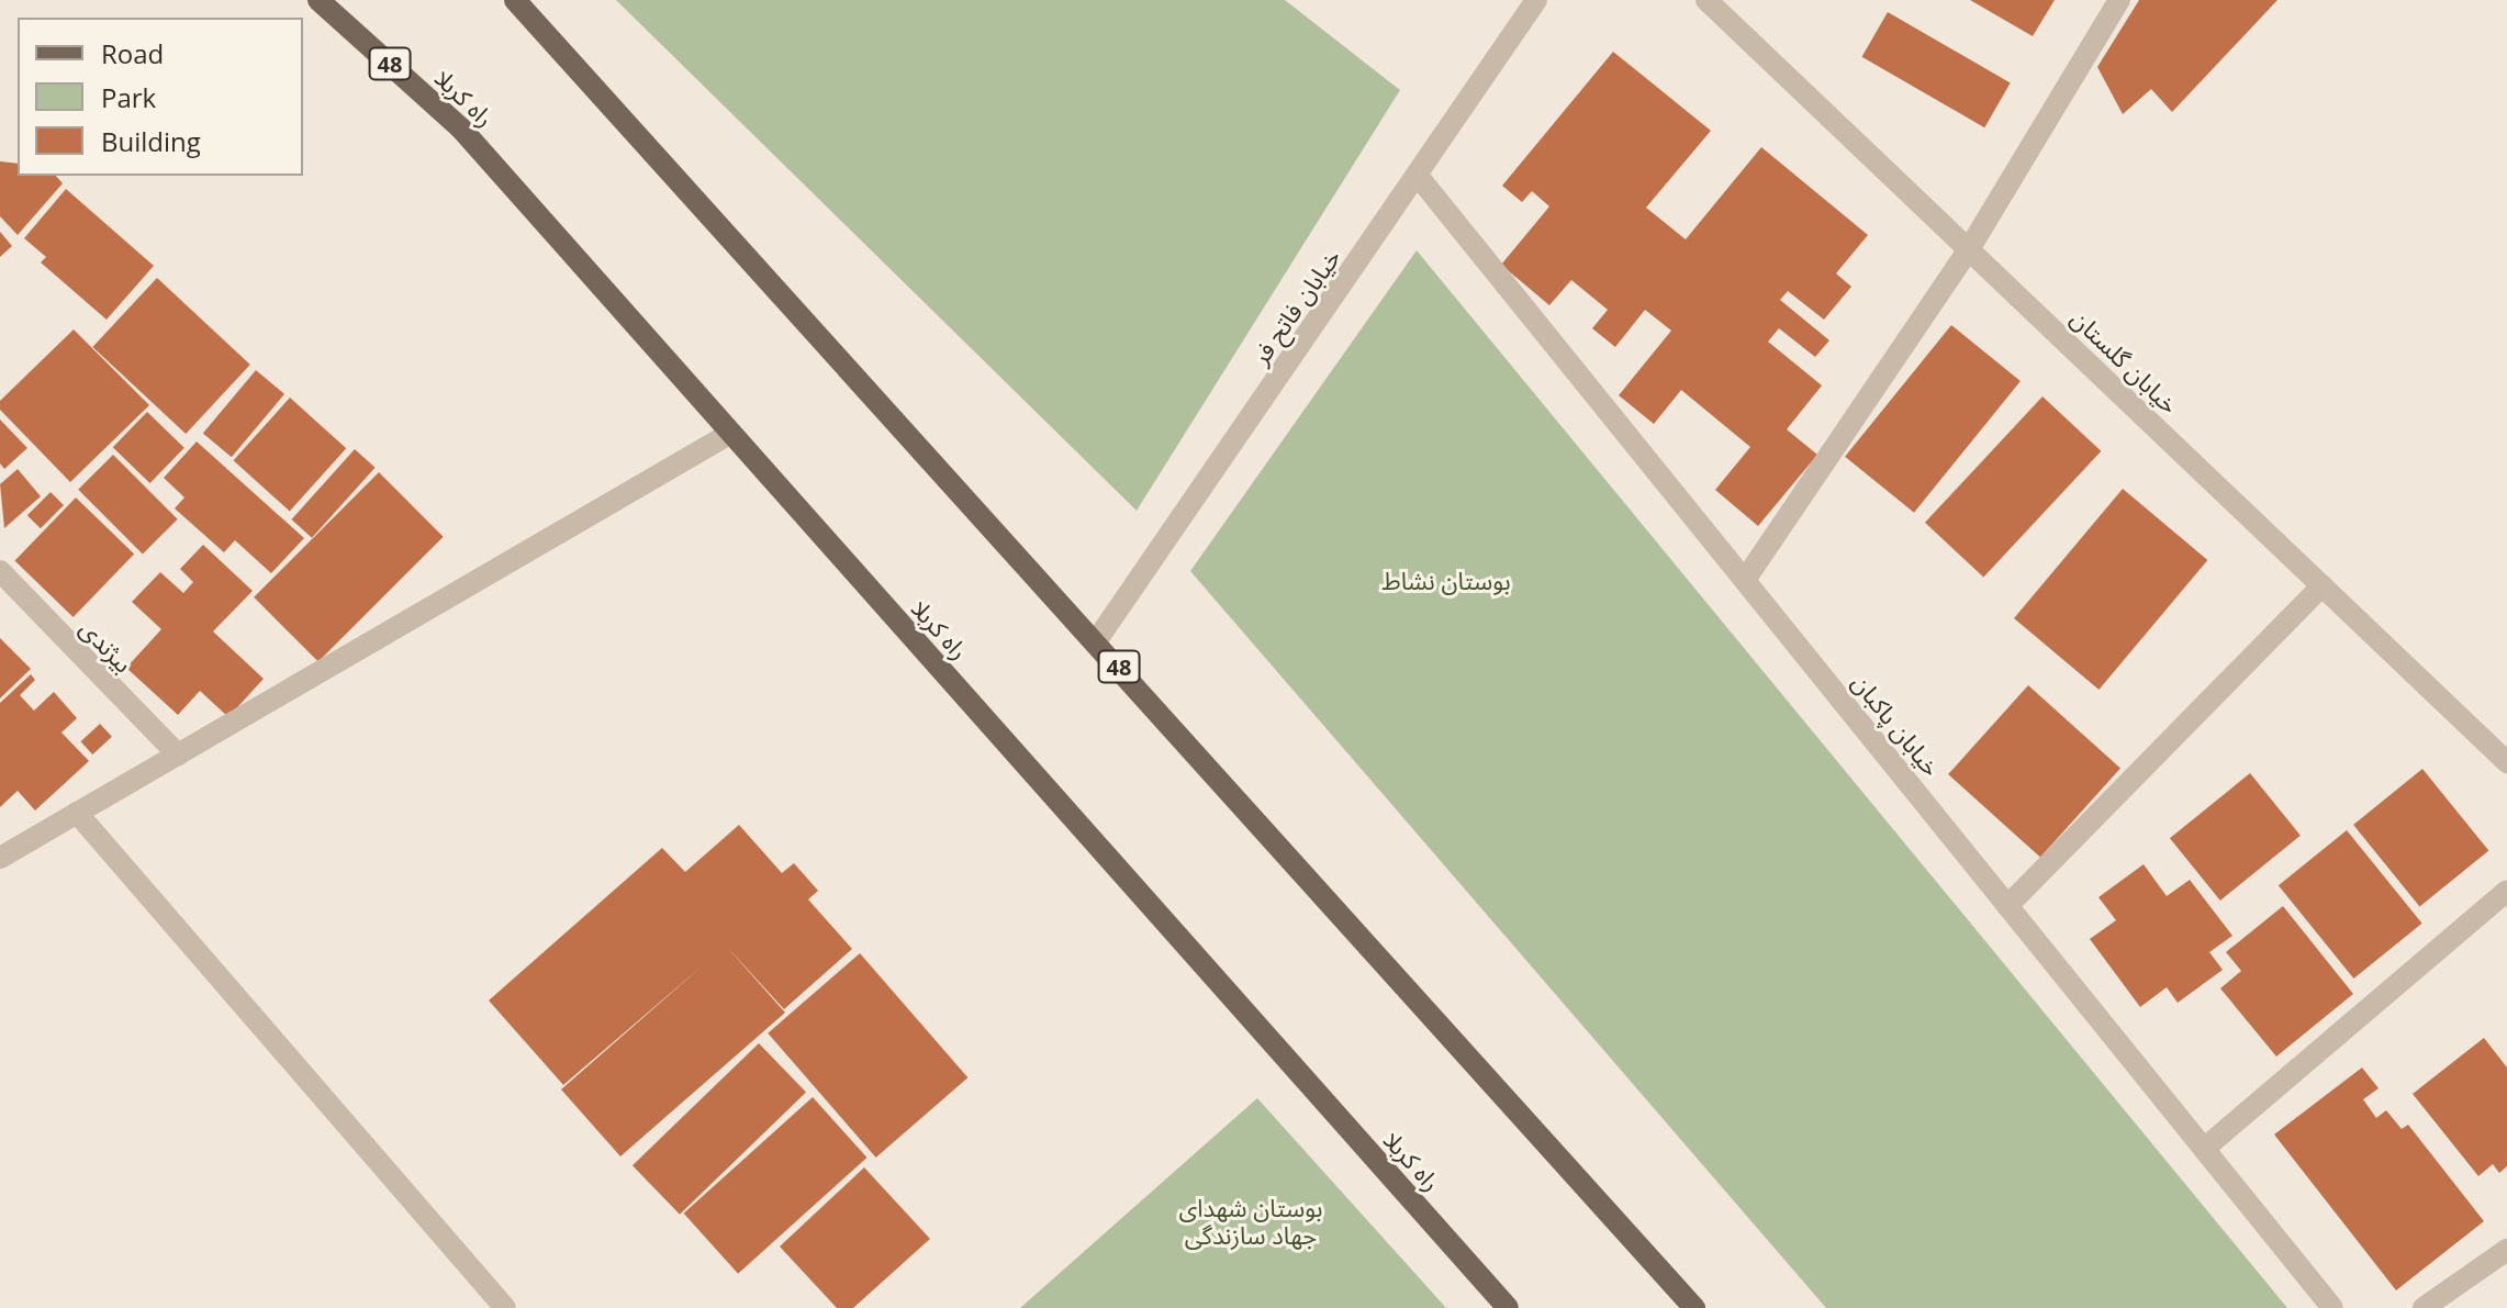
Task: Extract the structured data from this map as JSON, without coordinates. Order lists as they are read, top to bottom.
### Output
{
  "streets": {
    "main road": ["48", "راه کربلا"],
    "street": [
      "خیابان فاتح فر",
      "خیابان گلستان",
      "بیژندی",
      "خیابان پاکبان"
    ]
  },
  "crossings": [
    ["48", "خیابان فاتح فر"],
    ["خیابان فاتح فر", "خیابان پاکبان"]
  ],
  "parks": ["بوستان نشاط", "بوستان شهدای جهاد سازندگی"],
  "legend": ["Road", "Park", "Building"]
}
